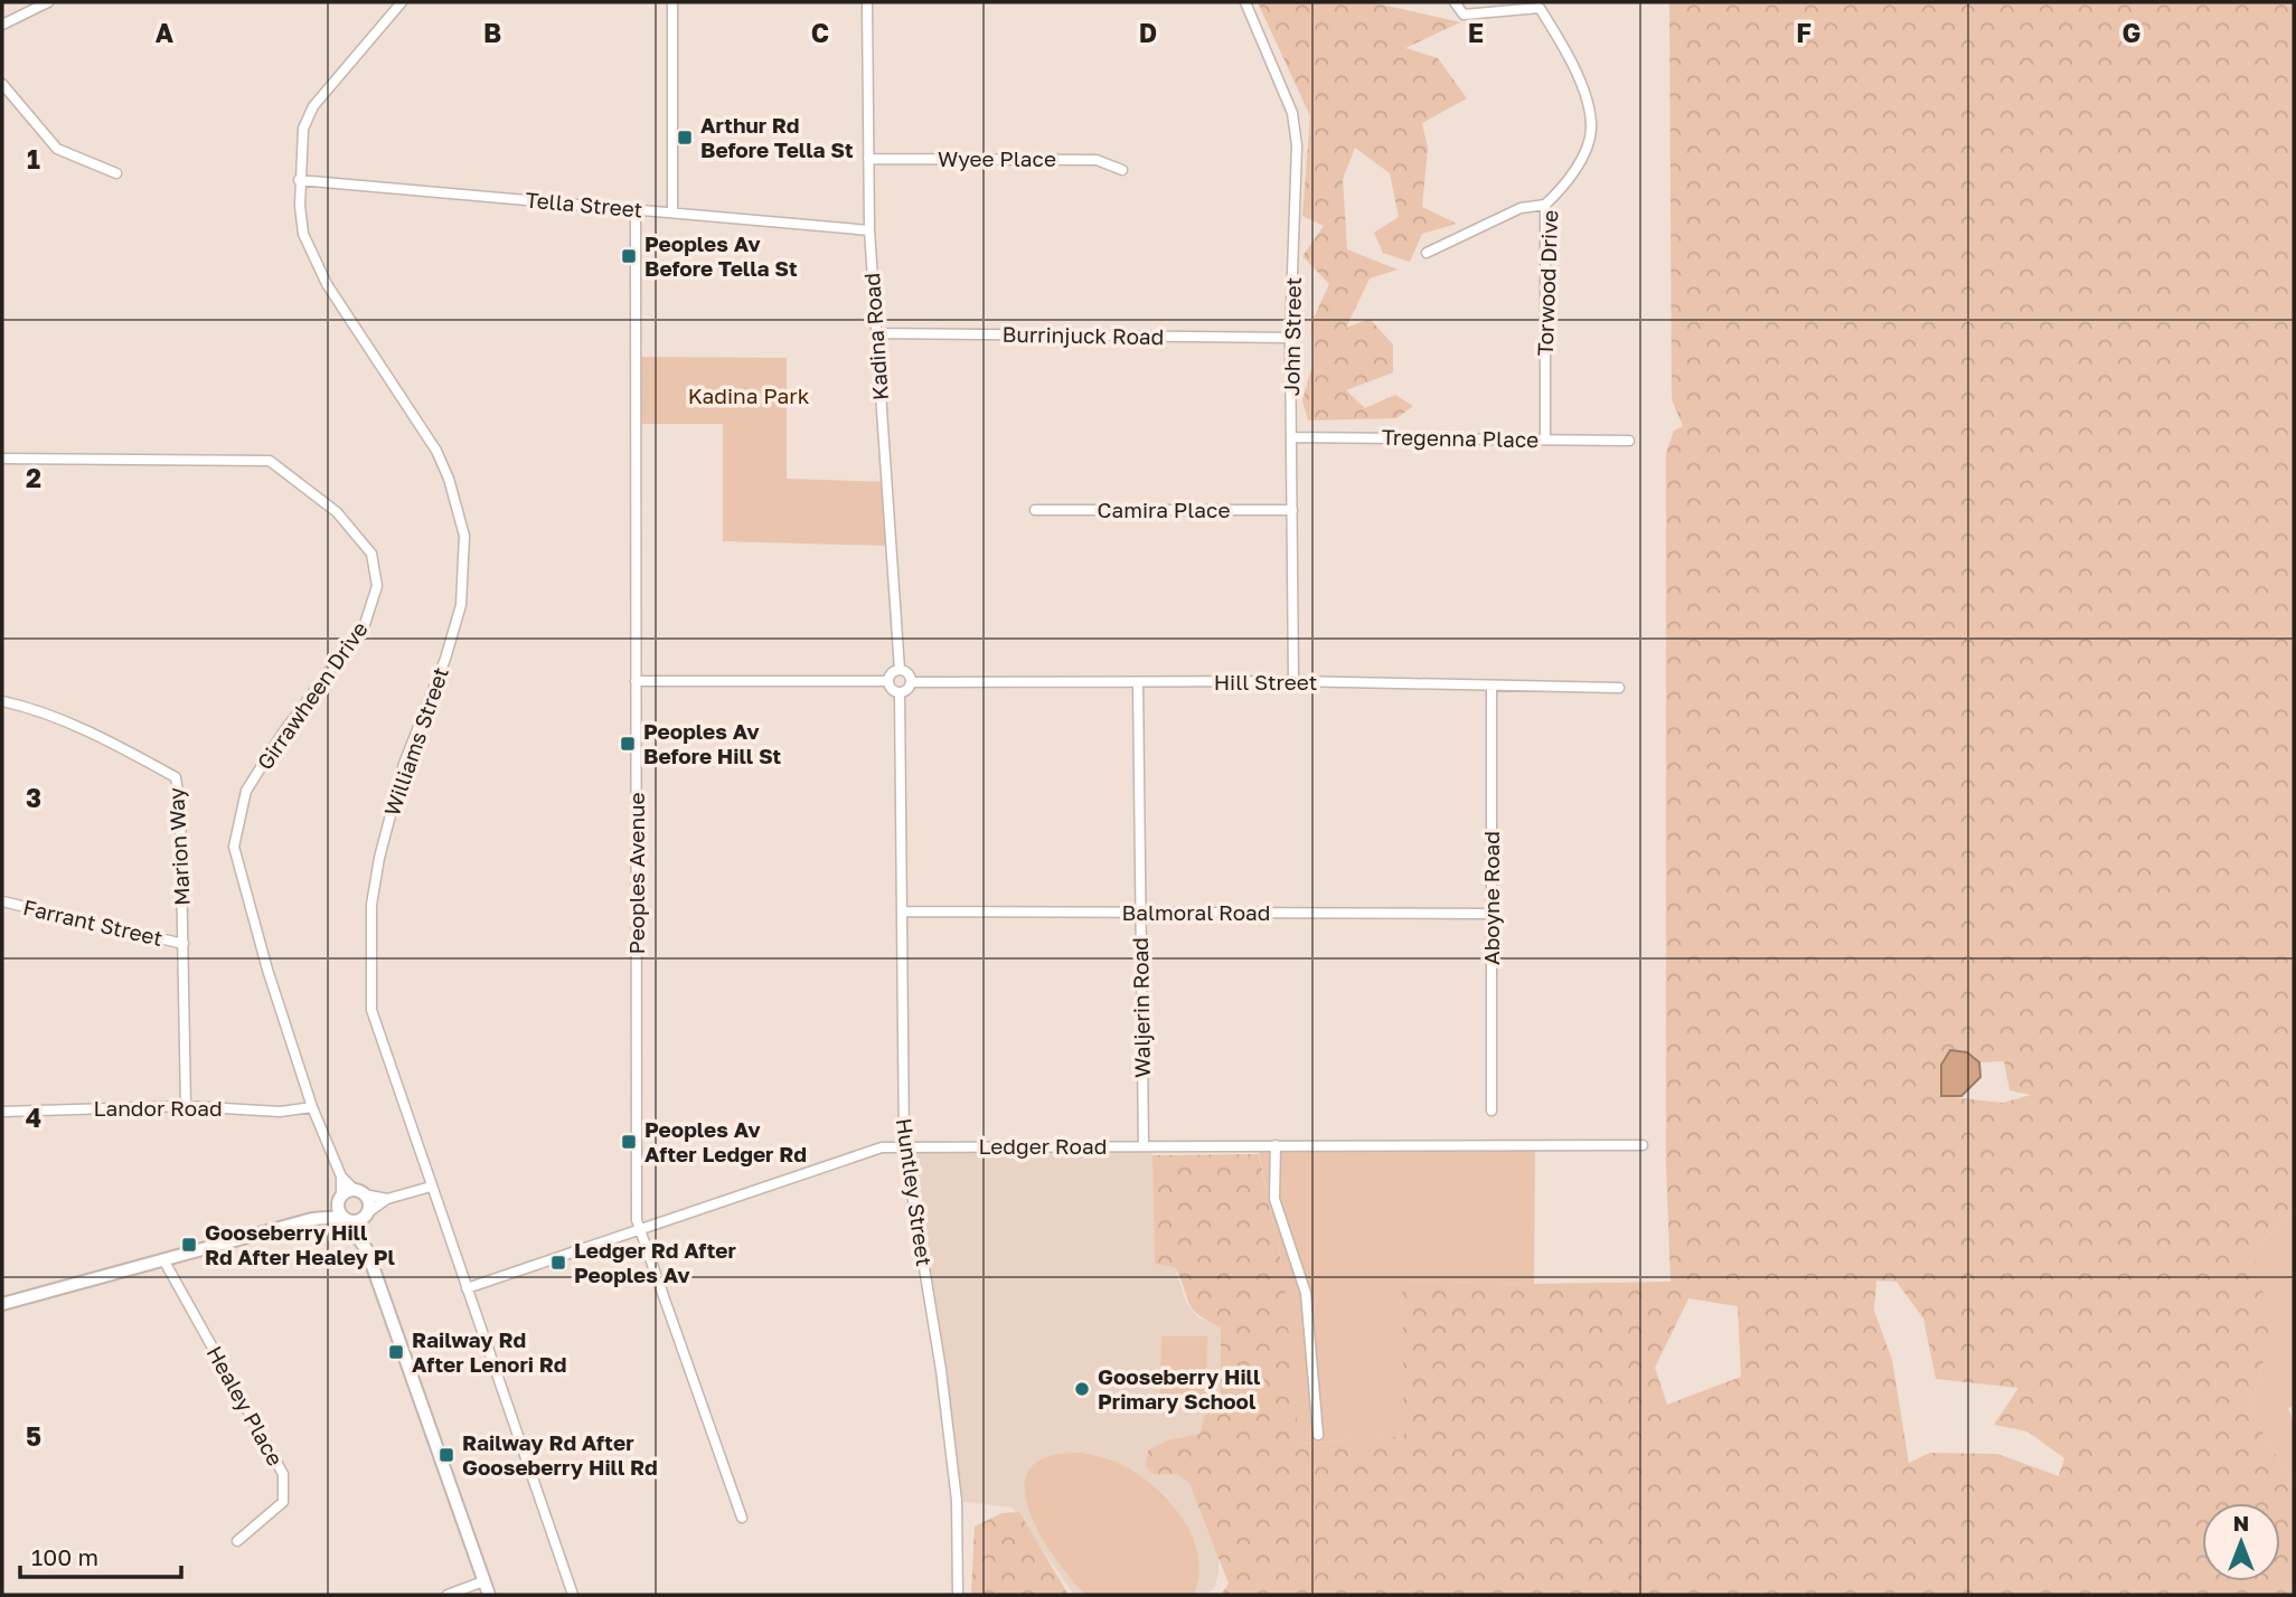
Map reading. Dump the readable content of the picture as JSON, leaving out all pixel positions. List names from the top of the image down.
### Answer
{
  "streets": {
    "street": [
      "Wyee Place",
      "Tella Street",
      "Torwood Drive",
      "Burrinjuck Road",
      "Kadina Road",
      "John Street",
      "Tregenna Place",
      "Camira Place",
      "Hill Street",
      "Girrawheen Drive",
      "Williams Street",
      "Marion Way",
      "Peoples Avenue",
      "Aboyne Road",
      "Balmoral Road",
      "Farrant Street",
      "Waljerin Road",
      "Landor Road",
      "Ledger Road",
      "Huntley Street",
      "Healey Place"
    ]
  },
  "crossings": [
    ["Wyee Place", "Kadina Road"],
    ["Tella Street", "Kadina Road"],
    ["Tella Street", "Williams Street"],
    ["Tella Street", "Peoples Avenue"],
    ["Torwood Drive", "Tregenna Place"],
    ["Burrinjuck Road", "Kadina Road"],
    ["Burrinjuck Road", "John Street"],
    ["Kadina Road", "Hill Street"],
    ["Kadina Road", "Huntley Street"],
    ["John Street", "Tregenna Place"],
    ["John Street", "Camira Place"],
    ["John Street", "Hill Street"],
    ["Hill Street", "Aboyne Road"],
    ["Hill Street", "Waljerin Road"],
    ["Hill Street", "Huntley Street"],
    ["Girrawheen Drive", "Landor Road"],
    ["Williams Street", "Ledger Road"],
    ["Marion Way", "Farrant Street"],
    ["Marion Way", "Landor Road"],
    ["Peoples Avenue", "Ledger Road"],
    ["Aboyne Road", "Balmoral Road"],
    ["Balmoral Road", "Waljerin Road"],
    ["Balmoral Road", "Huntley Street"],
    ["Waljerin Road", "Ledger Road"],
    ["Ledger Road", "Huntley Street"]
  ],
  "parks": ["Kadina Park"],
  "places": {
    "transit": [
      "Arthur Rd Before Tella St",
      "Peoples Av Before Tella St",
      "Peoples Av Before Hill St",
      "Peoples Av After Ledger Rd",
      "Gooseberry Hill Rd After Healey Pl",
      "Ledger Rd After Peoples Av",
      "Railway Rd After Lenori Rd",
      "Railway Rd After Gooseberry Hill Rd"
    ],
    "other": ["Gooseberry Hill Primary School"]
  },
  "scale_bar": "100 m",
  "north": "top",
  "grid": {
    "columns": [
      "A",
      "B",
      "C",
      "D",
      "E",
      "F",
      "G"
    ],
    "rows": [
      "1",
      "2",
      "3",
      "4",
      "5"
    ]
  }
}
